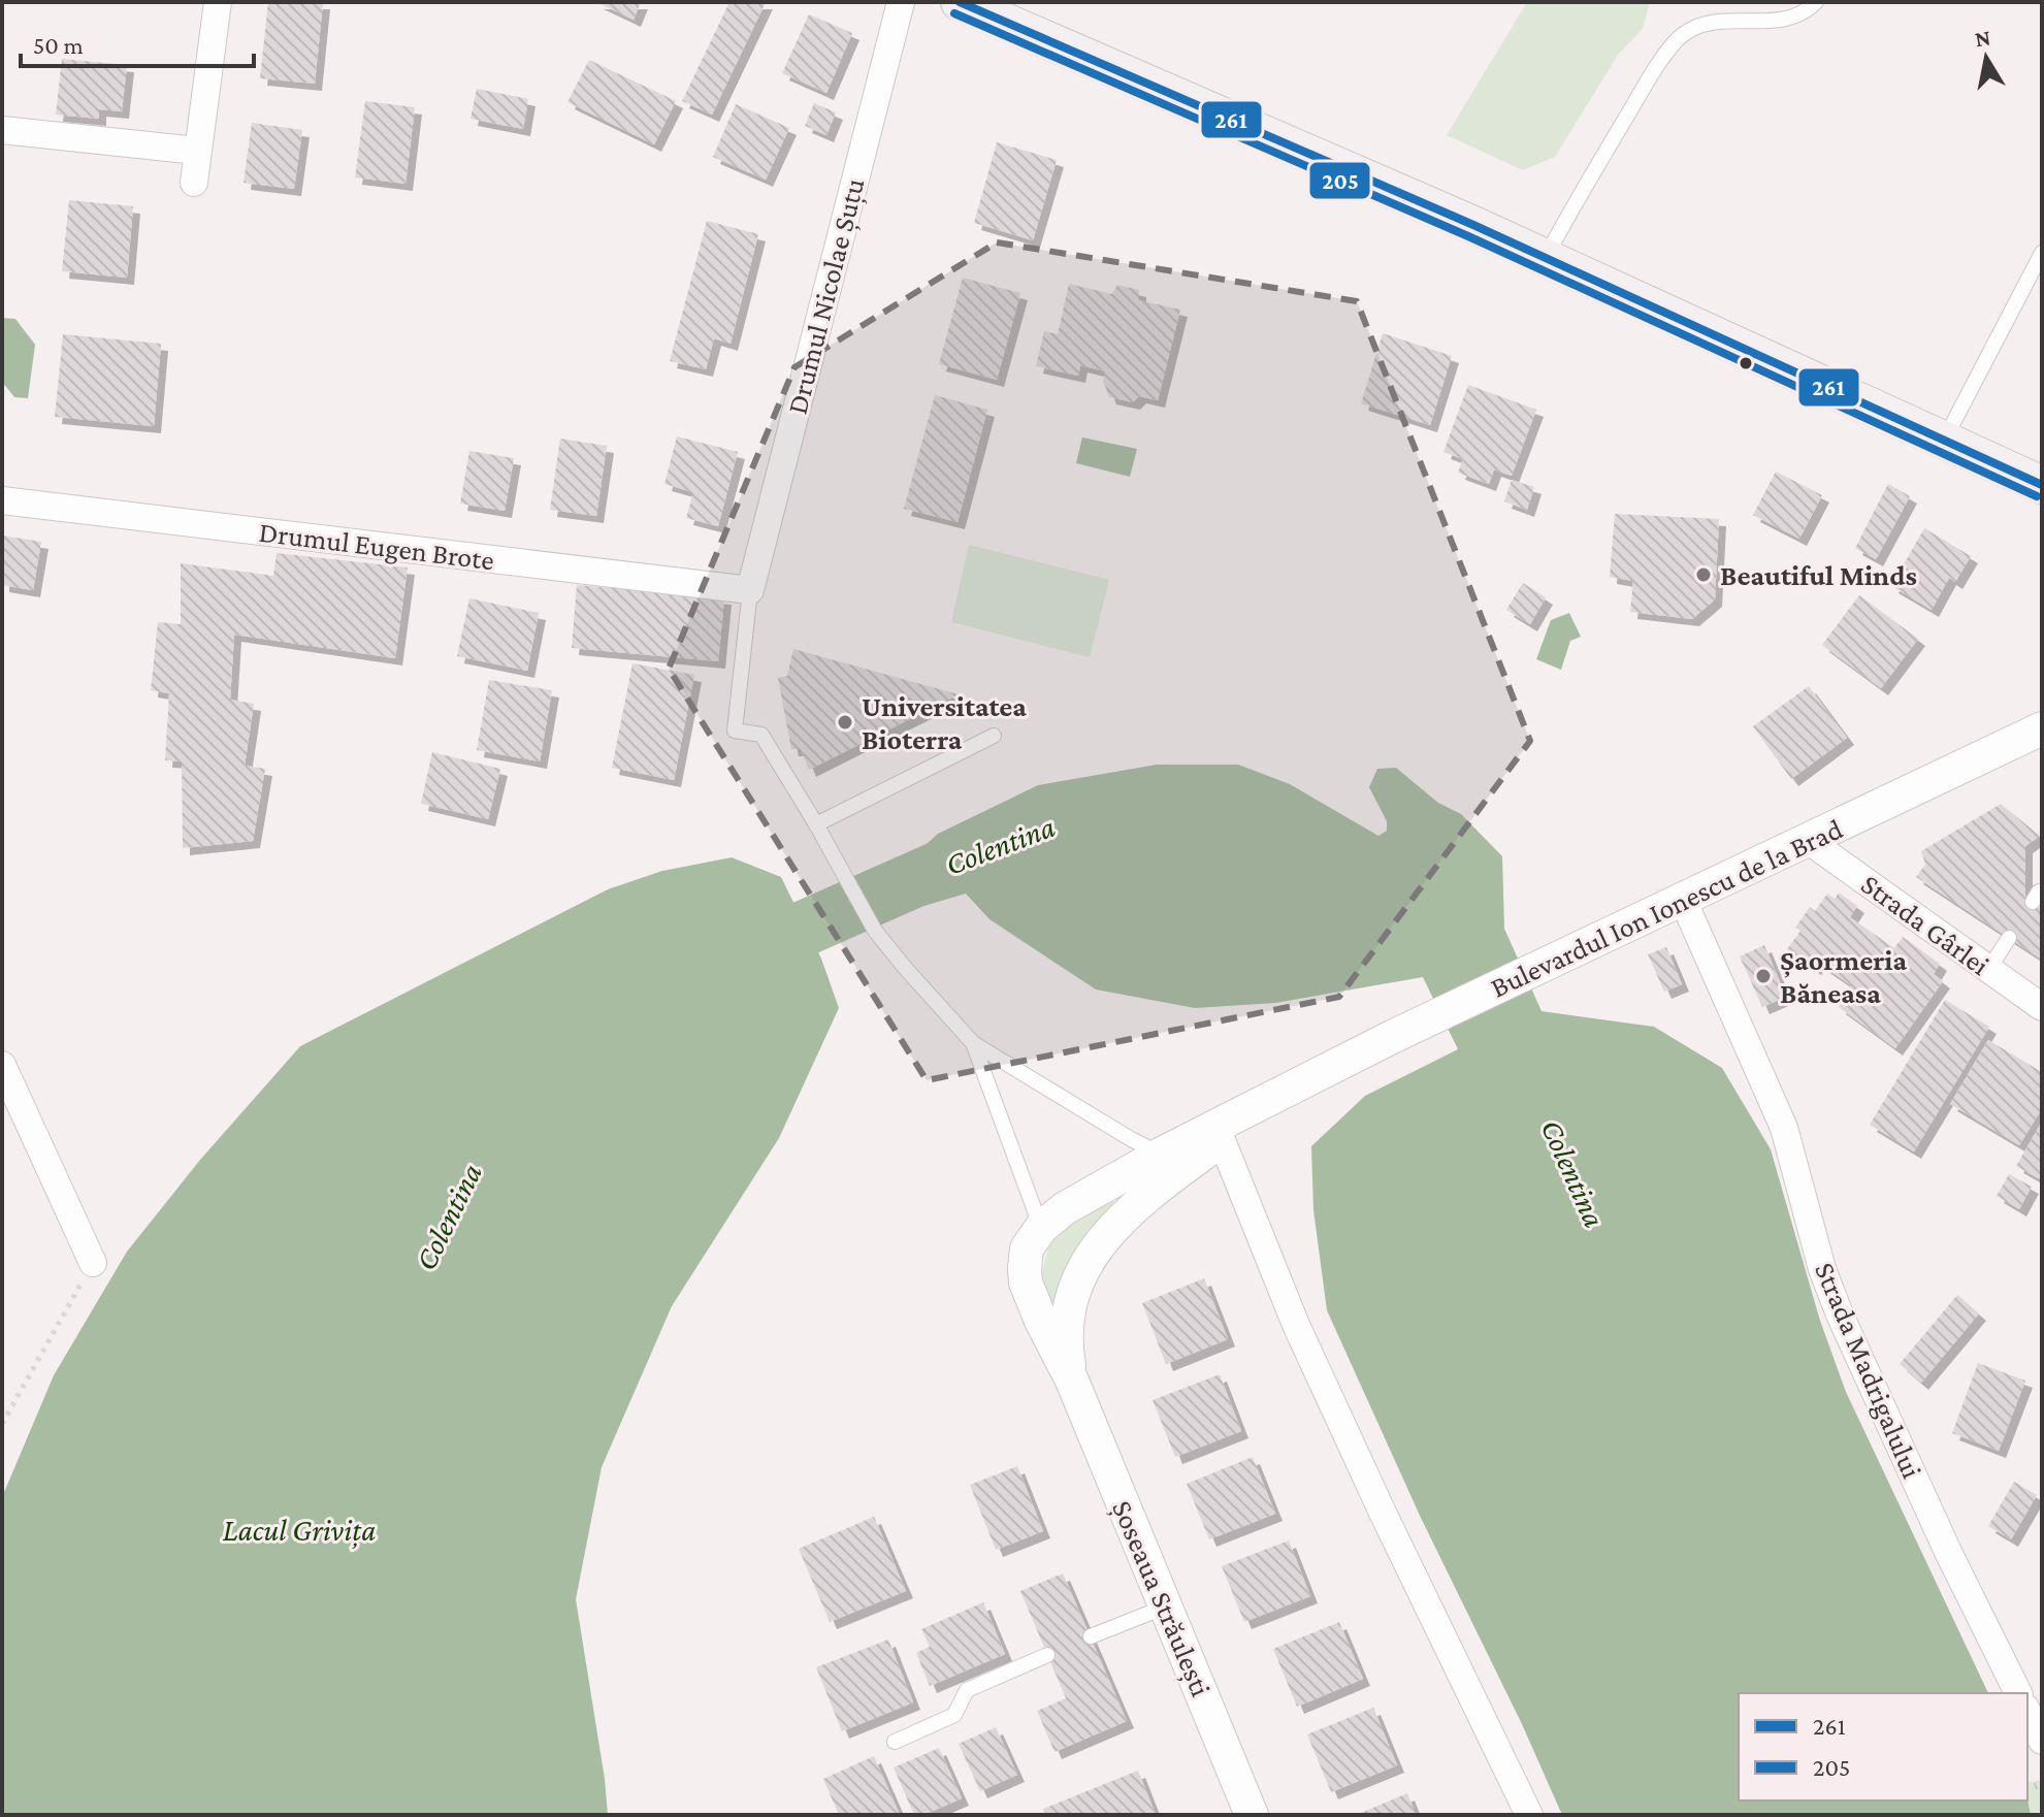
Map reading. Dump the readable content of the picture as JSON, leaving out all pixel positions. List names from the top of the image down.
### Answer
{
  "streets": {
    "street": [
      "Drumul Nicolae Șuțu",
      "Drumul Eugen Brote",
      "Bulevardul Ion Ionescu de la Brad",
      "Strada Gârlei",
      "Strada Madrigalului",
      "Șoseaua Străulești"
    ]
  },
  "crossings": [
    ["Drumul Nicolae Șuțu", "Drumul Eugen Brote"],
    ["Bulevardul Ion Ionescu de la Brad", "Strada Gârlei"],
    ["Bulevardul Ion Ionescu de la Brad", "Strada Madrigalului"],
    ["Bulevardul Ion Ionescu de la Brad", "Șoseaua Străulești"]
  ],
  "water": ["Colentina", "Lacul Grivița"],
  "places": ["Beautiful Minds", "Universitatea Bioterra", "Șaormeria Băneasa"],
  "lines": ["transit line 261", "transit line 205"],
  "legend": ["261", "205"],
  "scale_bar": "50 m",
  "north": "top"
}
